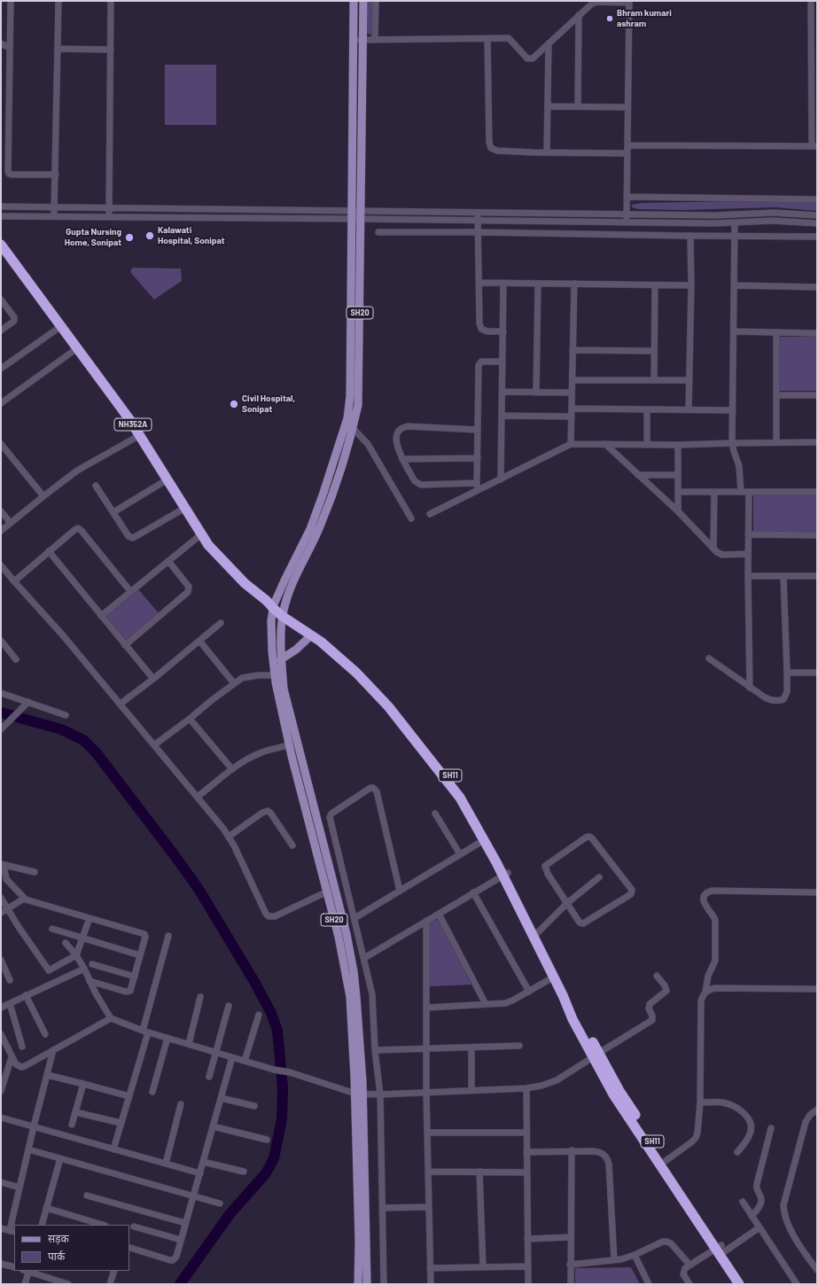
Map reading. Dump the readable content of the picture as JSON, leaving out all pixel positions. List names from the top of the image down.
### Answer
{
  "streets": {
    "highway": ["NH352A", "SH11"],
    "main road": ["SH20"]
  },
  "crossings": [
    ["SH20", "NH352A"],
    ["SH20", "SH11"],
    ["NH352A", "SH11"]
  ],
  "places": [
    "Bhram kumari ashram",
    "Kalawati Hospital, Sonipat",
    "Gupta Nursing Home, Sonipat",
    "Civil Hospital, Sonipat"
  ],
  "legend": ["सड़क", "पार्क"]
}
